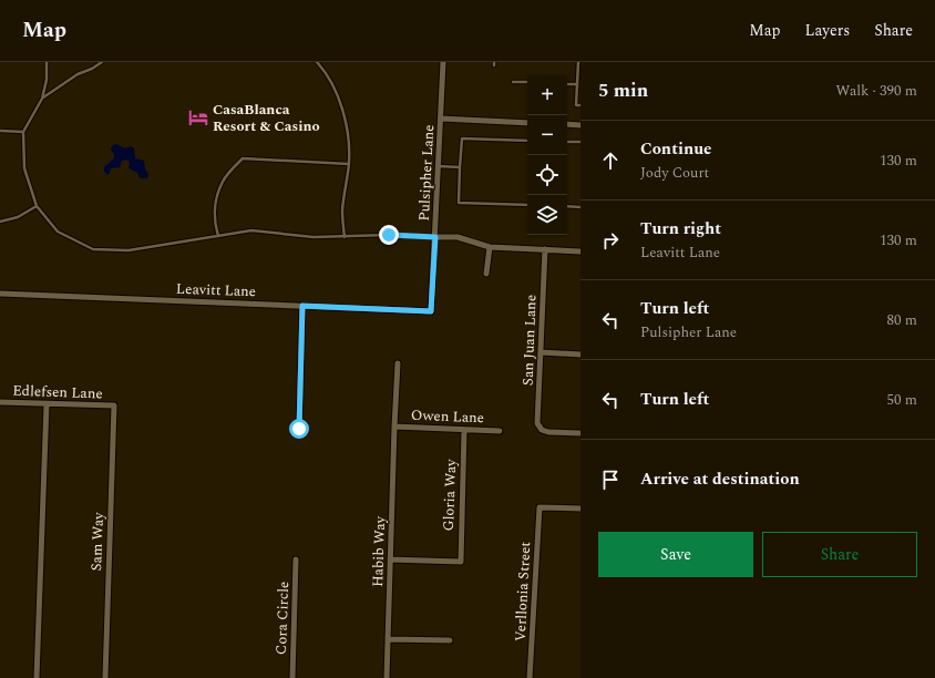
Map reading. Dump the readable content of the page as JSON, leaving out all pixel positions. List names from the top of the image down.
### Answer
{
  "streets": {
    "street": [
      "Pulsipher Lane",
      "Leavitt Lane",
      "San Juan Lane",
      "Edlefsen Lane",
      "Owen Lane",
      "Gloria Way",
      "Sam Way",
      "Habib Way",
      "Verllonia Street",
      "Cora Circle"
    ]
  },
  "crossings": [
    ["Pulsipher Lane", "Leavitt Lane"],
    ["Edlefsen Lane", "Sam Way"],
    ["Owen Lane", "Gloria Way"],
    ["Owen Lane", "Habib Way"],
    ["Gloria Way", "Habib Way"]
  ],
  "places": {
    "hotel": ["CasaBlanca Resort & Casino"]
  },
  "page": {
    "header": "Map",
    "nav": ["Map", "Layers", "Share"],
    "heading": ["5 min", "Walk · 390 m"],
    "map_buttons": ["+", "−"],
    "list": [
      ["Continue", "Jody Court", "130 m"],
      ["Turn right", "Leavitt Lane", "130 m"],
      ["Turn left", "Pulsipher Lane", "80 m"],
      ["Turn left", "50 m"],
      "Arrive at destination"
    ],
    "buttons": ["Save", "Share"]
  }
}
